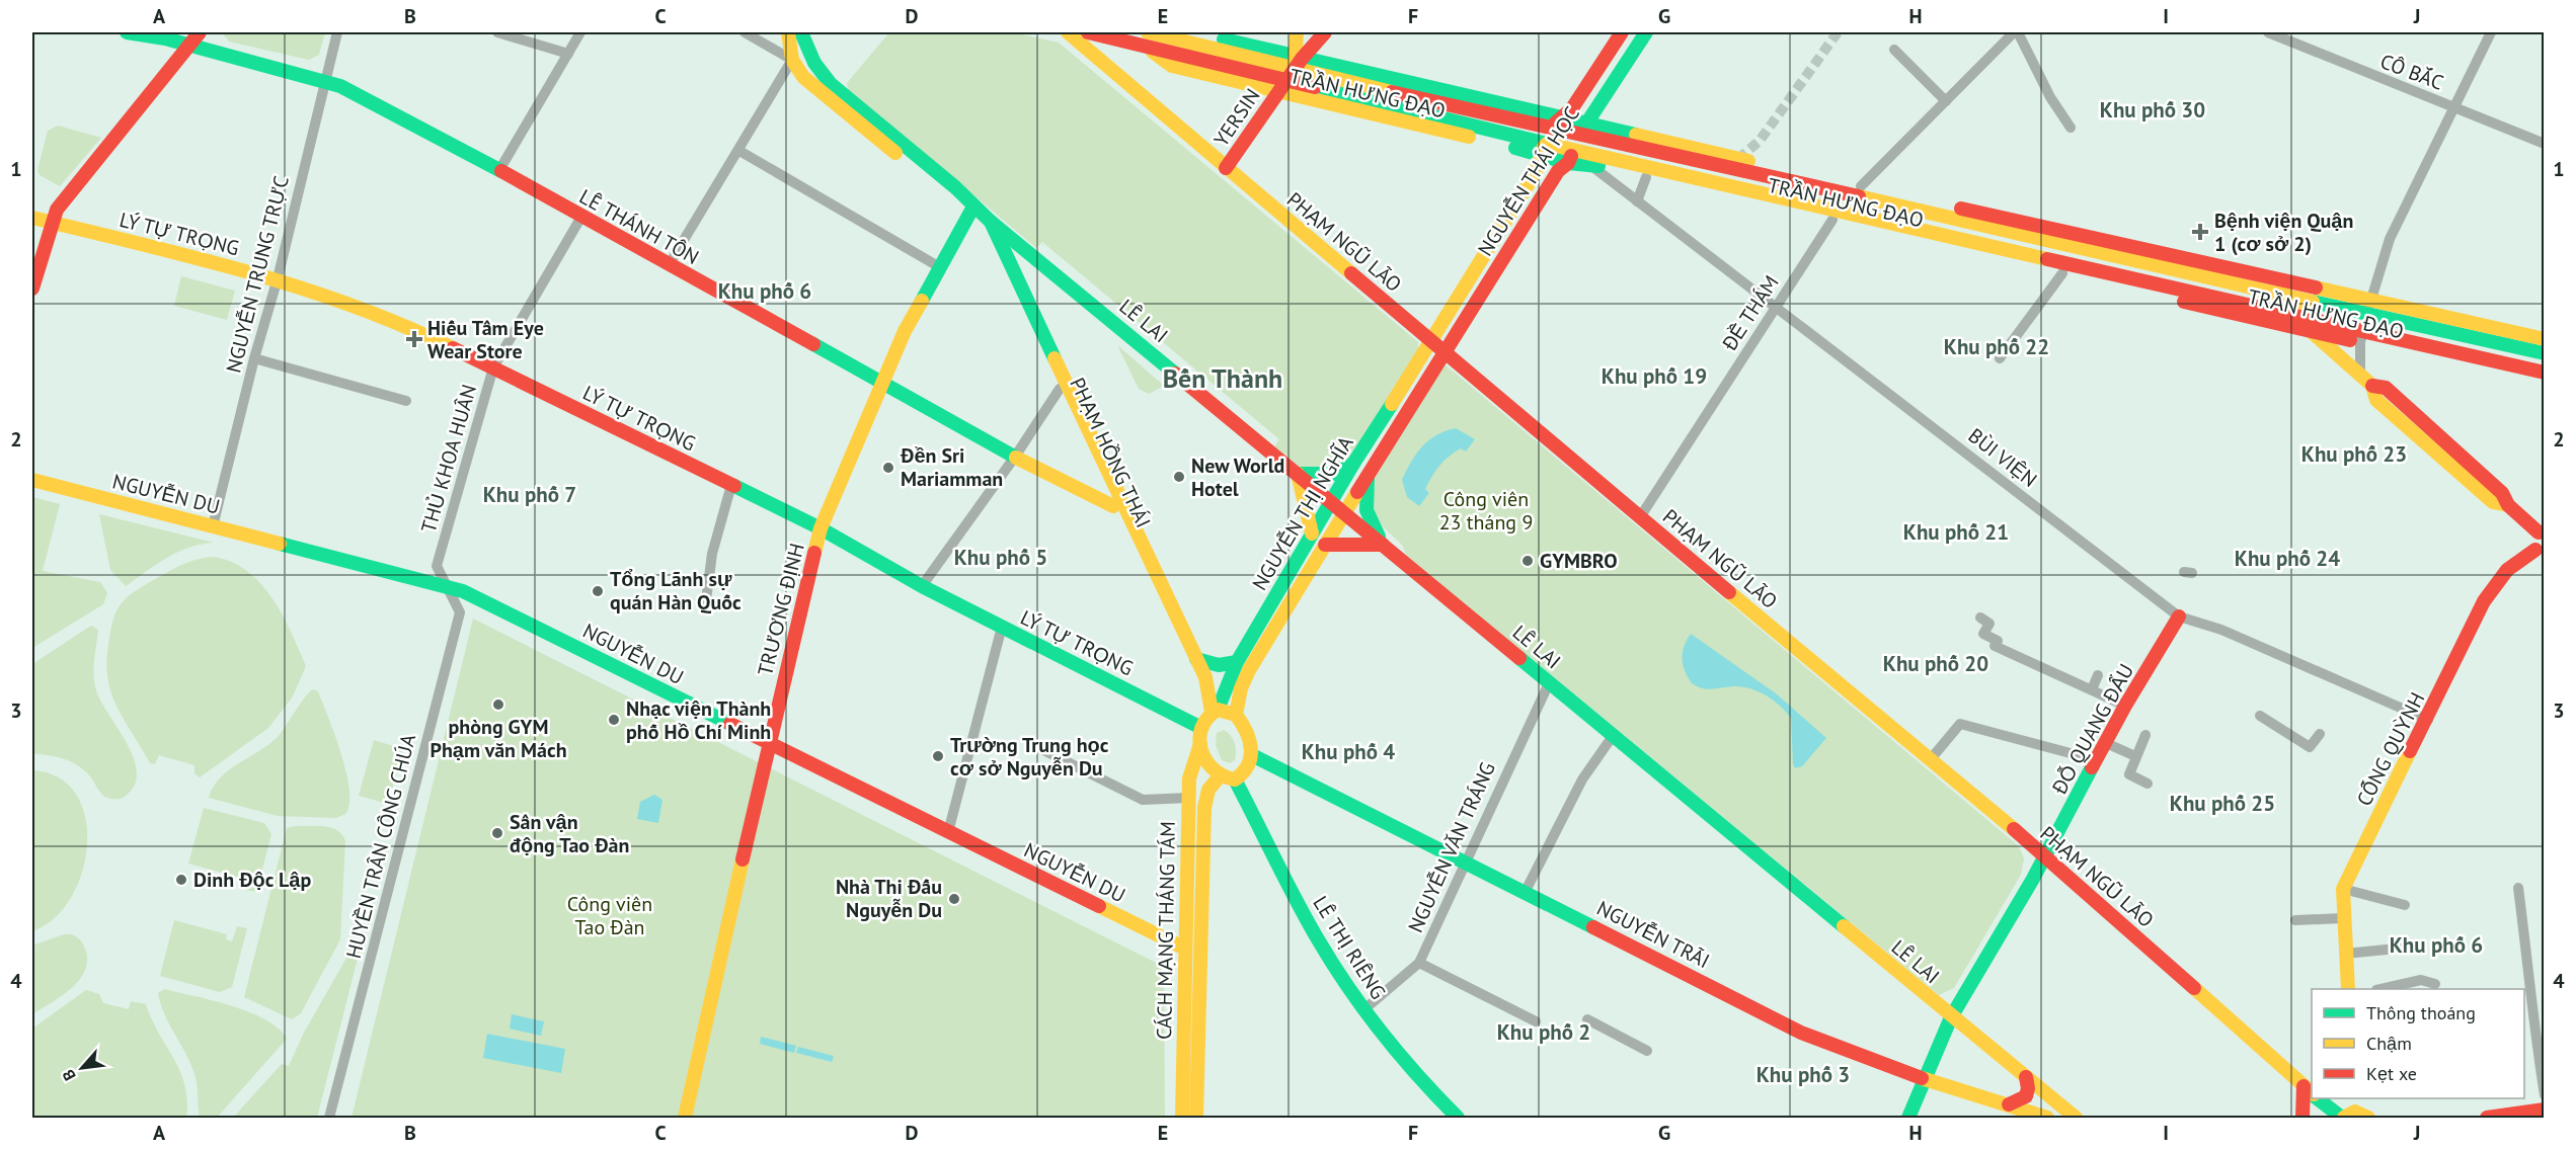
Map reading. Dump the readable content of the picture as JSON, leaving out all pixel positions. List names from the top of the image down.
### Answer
{
  "streets": {
    "main road": [
      "TRẦN HƯNG ĐẠO",
      "YERSIN",
      "NGUYỄN THÁI HỌC",
      "LÊ THÁNH TÔN",
      "LÝ TỰ TRỌNG",
      "PHẠM NGŨ LÃO",
      "LÊ LAI",
      "PHẠM HỒNG THÁI",
      "NGUYỄN DU",
      "NGUYỄN THỊ NGHĨA",
      "TRƯƠNG ĐỊNH",
      "ÐỖ QUANG ÐẨU",
      "CỐNG QUỲNH",
      "CÁCH MẠNG THÁNG TÁM",
      "NGUYỄN TRÃI",
      "LÊ THỊ RIÊNG"
    ],
    "street": [
      "CÔ BẮC",
      "NGUYỄN TRUNG TRỰC",
      "ÐỀ THÁM",
      "BÙI VIỆN",
      "THỦ KHOA HUÂN",
      "HUYỀN TRÂN CÔNG CHÚA",
      "NGUYỄN VĂN TRÁNG"
    ]
  },
  "crossings": [
    ["TRẦN HƯNG ĐẠO", "YERSIN"],
    ["TRẦN HƯNG ĐẠO", "NGUYỄN THÁI HỌC"],
    ["TRẦN HƯNG ĐẠO", "ÐỀ THÁM"],
    ["TRẦN HƯNG ĐẠO", "BÙI VIỆN"],
    ["YERSIN", "PHẠM NGŨ LÃO"],
    ["NGUYỄN THÁI HỌC", "PHẠM NGŨ LÃO"],
    ["NGUYỄN THÁI HỌC", "NGUYỄN THỊ NGHĨA"],
    ["LÊ THÁNH TÔN", "NGUYỄN TRUNG TRỰC"],
    ["LÊ THÁNH TÔN", "PHẠM HỒNG THÁI"],
    ["LÊ THÁNH TÔN", "THỦ KHOA HUÂN"],
    ["LÊ THÁNH TÔN", "TRƯƠNG ĐỊNH"],
    ["LÝ TỰ TRỌNG", "NGUYỄN TRUNG TRỰC"],
    ["LÝ TỰ TRỌNG", "PHẠM HỒNG THÁI"],
    ["LÝ TỰ TRỌNG", "THỦ KHOA HUÂN"],
    ["LÝ TỰ TRỌNG", "NGUYỄN THỊ NGHĨA"],
    ["LÝ TỰ TRỌNG", "TRƯƠNG ĐỊNH"],
    ["LÝ TỰ TRỌNG", "CÁCH MẠNG THÁNG TÁM"],
    ["LÝ TỰ TRỌNG", "NGUYỄN TRÃI"],
    ["LÝ TỰ TRỌNG", "LÊ THỊ RIÊNG"],
    ["PHẠM NGŨ LÃO", "ÐỀ THÁM"],
    ["PHẠM NGŨ LÃO", "NGUYỄN THỊ NGHĨA"],
    ["PHẠM NGŨ LÃO", "ÐỖ QUANG ÐẨU"],
    ["NGUYỄN TRUNG TRỰC", "NGUYỄN DU"],
    ["ÐỀ THÁM", "BÙI VIỆN"],
    ["LÊ LAI", "PHẠM HỒNG THÁI"],
    ["LÊ LAI", "NGUYỄN THỊ NGHĨA"],
    ["LÊ LAI", "TRƯƠNG ĐỊNH"],
    ["LÊ LAI", "ÐỖ QUANG ÐẨU"],
    ["LÊ LAI", "NGUYỄN VĂN TRÁNG"],
    ["PHẠM HỒNG THÁI", "NGUYỄN THỊ NGHĨA"],
    ["PHẠM HỒNG THÁI", "TRƯƠNG ĐỊNH"],
    ["PHẠM HỒNG THÁI", "CÁCH MẠNG THÁNG TÁM"],
    ["PHẠM HỒNG THÁI", "NGUYỄN TRÃI"],
    ["PHẠM HỒNG THÁI", "LÊ THỊ RIÊNG"],
    ["BÙI VIỆN", "ÐỖ QUANG ÐẨU"],
    ["BÙI VIỆN", "CỐNG QUỲNH"],
    ["THỦ KHOA HUÂN", "NGUYỄN DU"],
    ["THỦ KHOA HUÂN", "HUYỀN TRÂN CÔNG CHÚA"],
    ["NGUYỄN DU", "TRƯƠNG ĐỊNH"],
    ["NGUYỄN DU", "HUYỀN TRÂN CÔNG CHÚA"],
    ["NGUYỄN DU", "CÁCH MẠNG THÁNG TÁM"],
    ["NGUYỄN THỊ NGHĨA", "CÁCH MẠNG THÁNG TÁM"],
    ["NGUYỄN THỊ NGHĨA", "NGUYỄN TRÃI"],
    ["NGUYỄN THỊ NGHĨA", "LÊ THỊ RIÊNG"],
    ["ÐỖ QUANG ÐẨU", "NGUYỄN TRÃI"],
    ["NGUYỄN VĂN TRÁNG", "NGUYỄN TRÃI"],
    ["NGUYỄN VĂN TRÁNG", "LÊ THỊ RIÊNG"],
    ["CÁCH MẠNG THÁNG TÁM", "NGUYỄN TRÃI"],
    ["CÁCH MẠNG THÁNG TÁM", "LÊ THỊ RIÊNG"],
    ["NGUYỄN TRÃI", "LÊ THỊ RIÊNG"]
  ],
  "districts": [
    "Khu phố 30",
    "Khu phố 6",
    "Khu phố 22",
    "Khu phố 19",
    "Bến Thành",
    "Khu phố 23",
    "Khu phố 7",
    "Khu phố 21",
    "Khu phố 5",
    "Khu phố 24",
    "Khu phố 20",
    "Khu phố 4",
    "Khu phố 25",
    "Khu phố 6",
    "Khu phố 2",
    "Khu phố 3"
  ],
  "parks": ["Công viên 23 tháng 9", "Công viên Tao Đàn"],
  "places": {
    "health": ["Bệnh viện Quận 1 (cơ sở 2)", "Hiếu Tâm Eye Wear Store"],
    "other": [
      "Đền Sri Mariamman",
      "New World Hotel",
      "GYMBRO",
      "Tổng Lãnh sự quán Hàn Quốc",
      "phòng GYM Phạm văn Mách",
      "Nhạc viện Thành phố Hồ Chí Minh",
      "Trường Trung học cơ sở Nguyễn Du",
      "Sân vận động Tao Đàn",
      "Dinh Độc Lập",
      "Nhà Thi Đấu Nguyễn Du"
    ]
  },
  "legend": ["Thông thoáng", "Chậm", "Kẹt xe"],
  "north": "bottom left",
  "grid": {
    "columns": [
      "A",
      "B",
      "C",
      "D",
      "E",
      "F",
      "G",
      "H",
      "I",
      "J"
    ],
    "rows": [
      "1",
      "2",
      "3",
      "4"
    ]
  }
}
